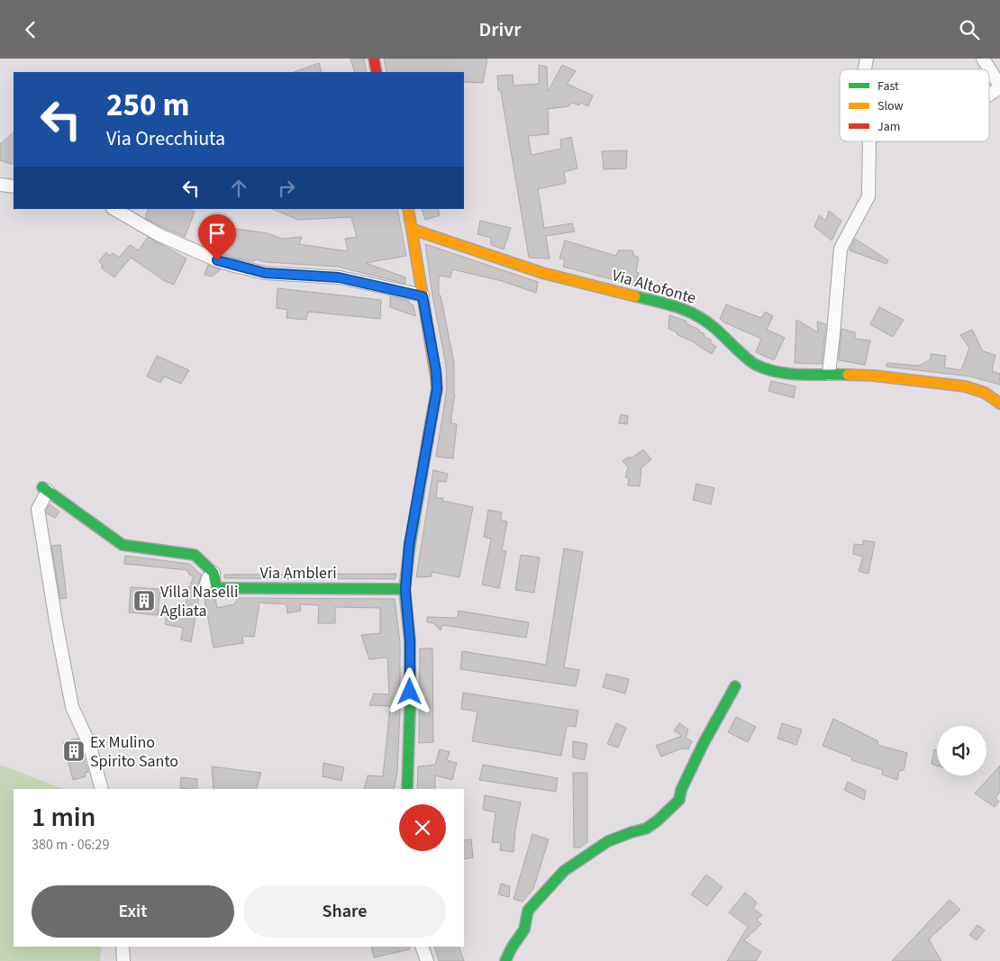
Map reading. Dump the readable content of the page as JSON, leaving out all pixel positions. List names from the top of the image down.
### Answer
{
  "streets": {
    "street": ["Via Altofonte", "Via Ambleri"]
  },
  "places": {
    "building": ["Villa Naselli Agliata", "Ex Mulino Spirito Santo"]
  },
  "legend": ["Fast", "Slow", "Jam"],
  "page": {
    "header": "Drivr",
    "turn": ["250 m", "Via Orecchiuta"],
    "heading": ["1 min", "380 m · 06:29"],
    "buttons": ["Exit", "Share"]
  }
}
